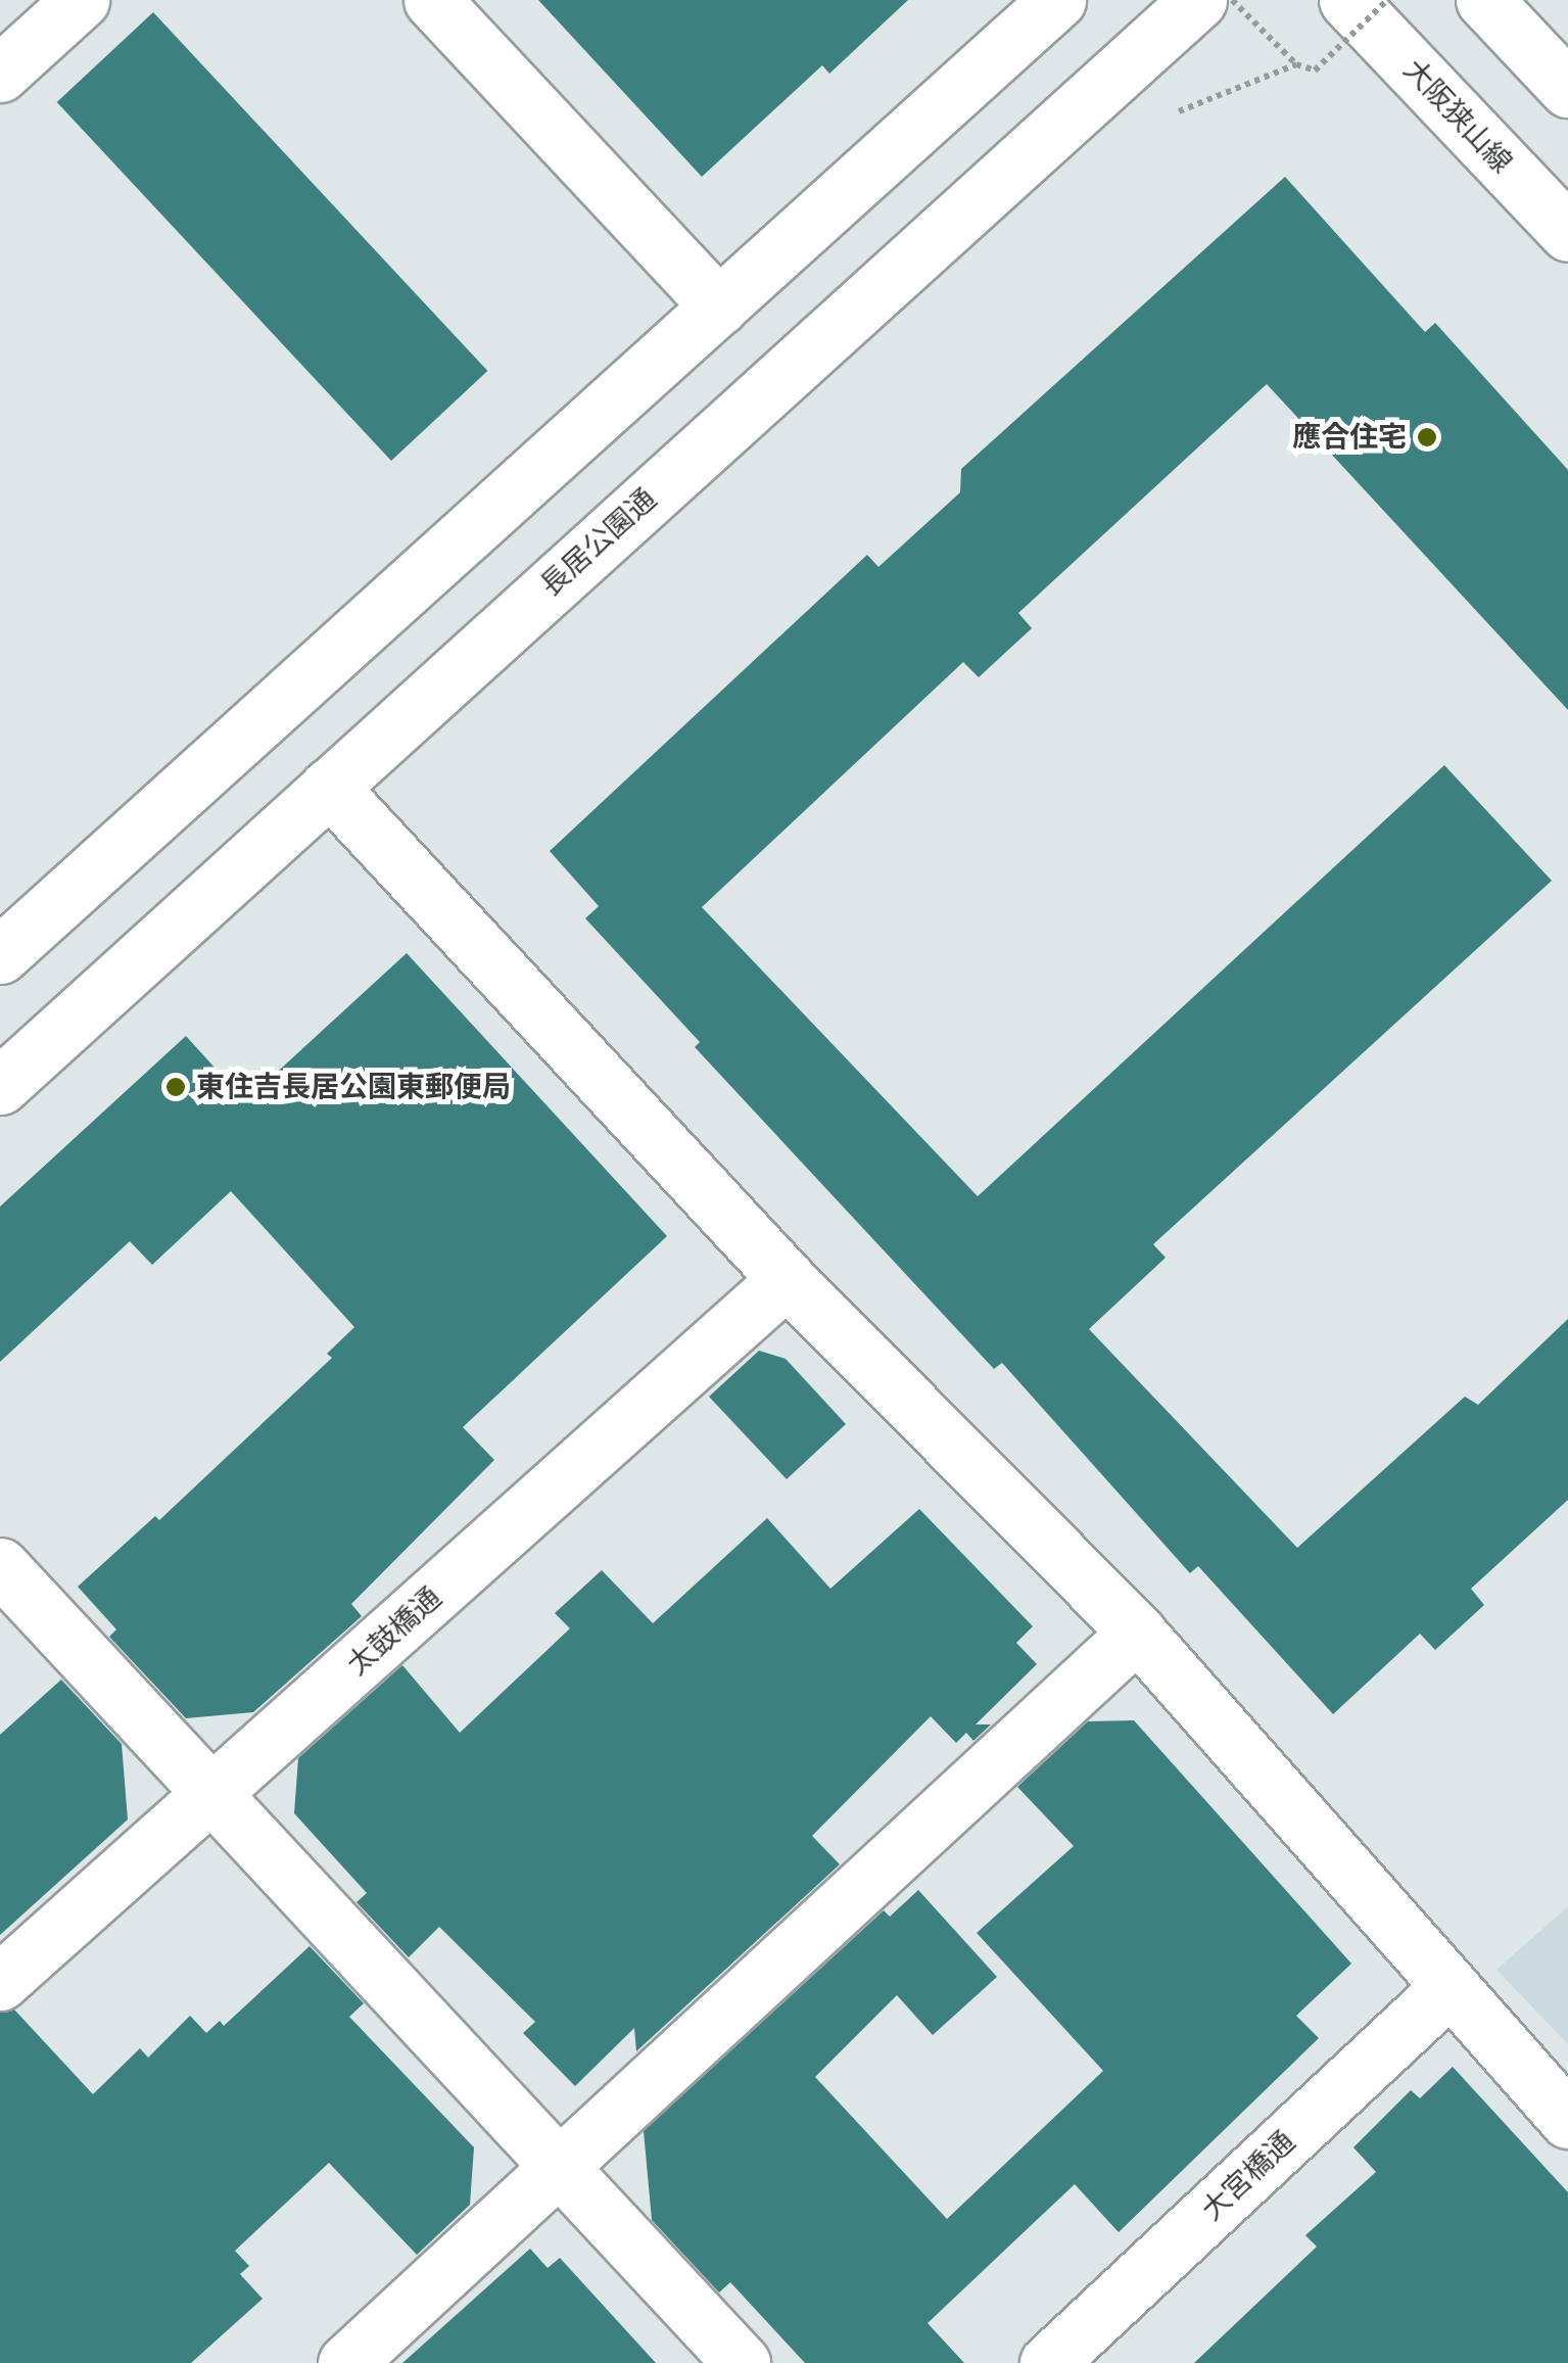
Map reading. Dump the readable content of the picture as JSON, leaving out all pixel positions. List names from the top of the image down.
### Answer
{
  "streets": {
    "main road": [
      "大阪狭山線",
      "長居公園通",
      "太鼓橋通",
      "大宮橋通"
    ]
  },
  "places": ["應合住宅", "東住吉長居公園東郵便局"]
}
